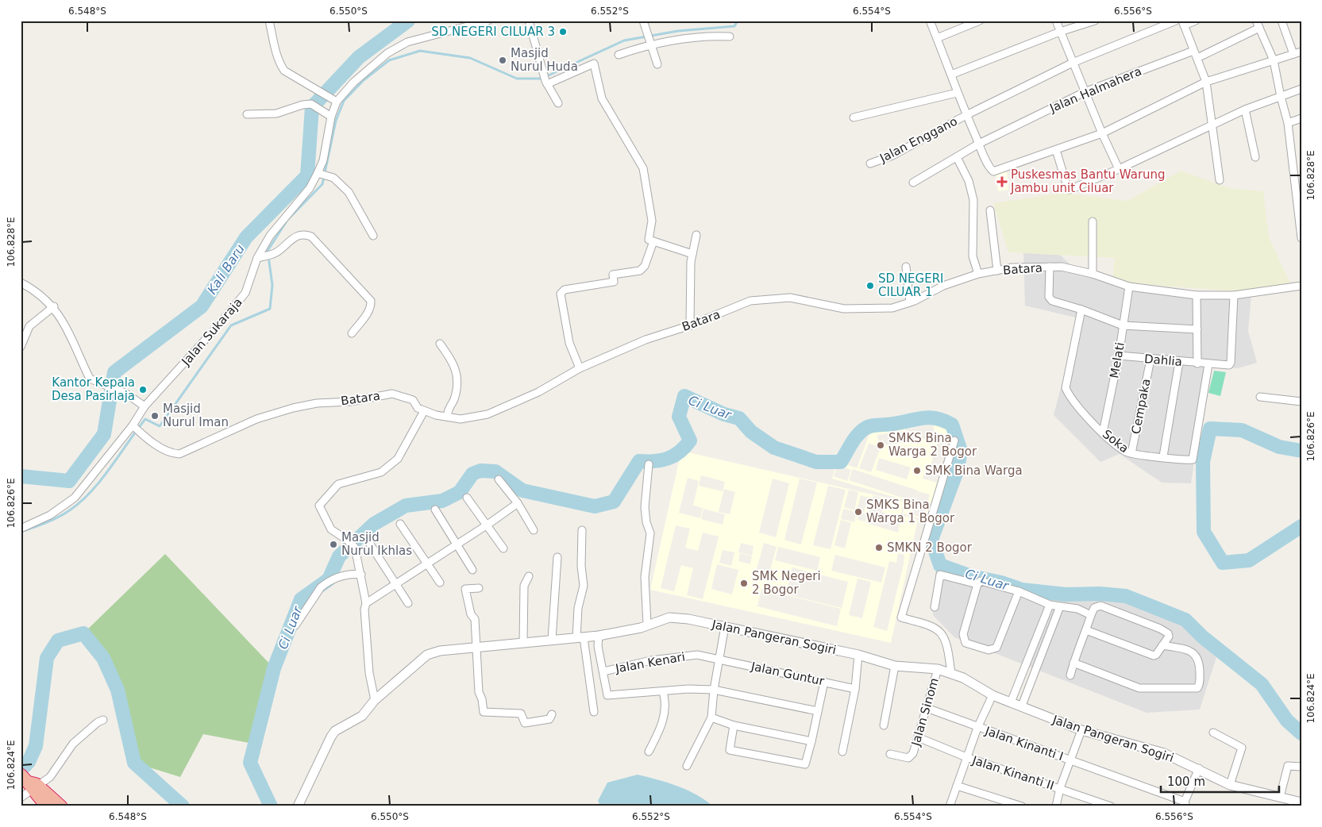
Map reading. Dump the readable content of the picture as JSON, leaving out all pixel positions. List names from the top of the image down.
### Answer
{
  "streets": {
    "street": [
      "Jalan Halmahera",
      "Jalan Enggano",
      "Batara",
      "Jalan Sukaraja",
      "Melati",
      "Dahlia",
      "Cempaka",
      "Soka",
      "Jalan Pangeran Sogiri",
      "Jalan Kenari",
      "Jalan Guntur",
      "Jalan Sinom",
      "Jalan Kinanti I",
      "Jalan Kinanti II"
    ]
  },
  "crossings": [
    ["Batara", "Jalan Sukaraja"],
    ["Batara", "Melati"],
    ["Batara", "Dahlia"],
    ["Melati", "Dahlia"],
    ["Melati", "Soka"],
    ["Dahlia", "Cempaka"],
    ["Dahlia", "Soka"],
    ["Cempaka", "Soka"],
    ["Jalan Pangeran Sogiri", "Jalan Sinom"],
    ["Jalan Kenari", "Jalan Guntur"],
    ["Jalan Sinom", "Jalan Kinanti I"],
    ["Jalan Sinom", "Jalan Kinanti II"]
  ],
  "water": ["Kali Baru", "Ci Luar"],
  "places": {
    "other": [
      "SD NEGERI CILUAR 3",
      "Masjid Nurul Huda",
      "SD NEGERI CILUAR 1",
      "Kantor Kepala Desa Pasirlaja",
      "Masjid Nurul Iman",
      "SMKS Bina Warga 2 Bogor",
      "SMK Bina Warga",
      "SMKS Bina Warga 1 Bogor",
      "Masjid Nurul Ikhlas",
      "SMKN 2 Bogor",
      "SMK Negeri 2 Bogor"
    ],
    "health": ["Puskesmas Bantu Warung Jambu unit Ciluar"]
  },
  "scale_bar": "100 m",
  "coordinates": [
    "6.548°S",
    "6.550°S",
    "6.552°S",
    "6.554°S",
    "6.556°S",
    "106.828°E",
    "106.826°E",
    "106.824°E"
  ]
}
